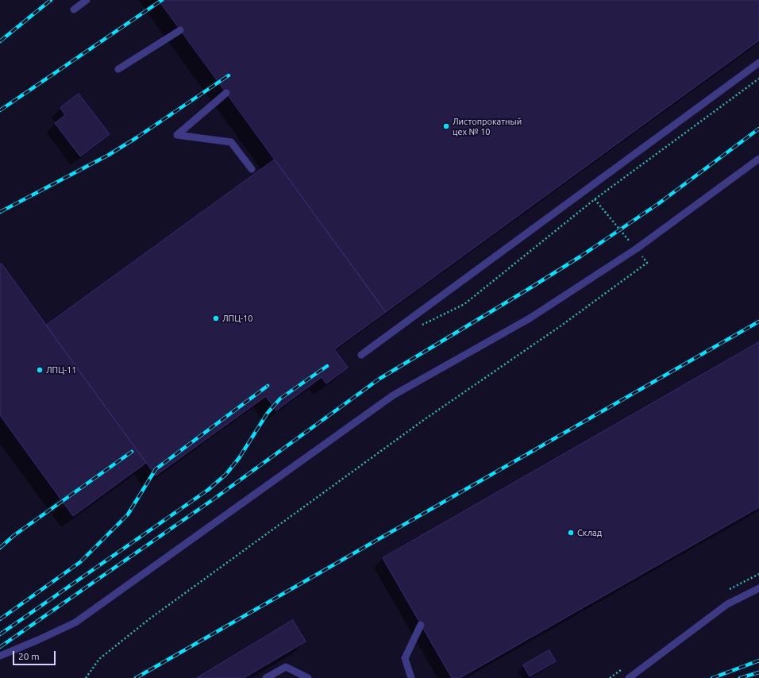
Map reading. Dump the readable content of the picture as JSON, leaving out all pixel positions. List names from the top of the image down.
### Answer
{
  "places": [
    "Листопрокатный цех № 10",
    "ЛПЦ-10",
    "ЛПЦ-11",
    "Склад"
  ],
  "scale_bar": "20 m"
}
